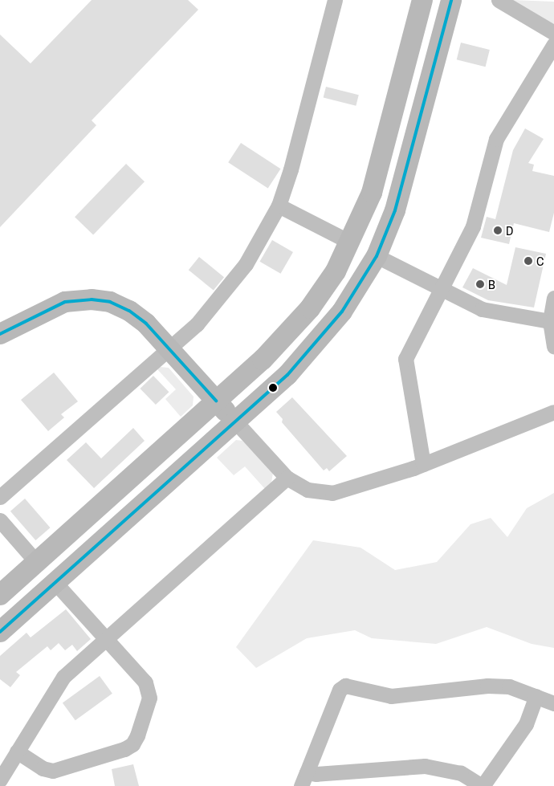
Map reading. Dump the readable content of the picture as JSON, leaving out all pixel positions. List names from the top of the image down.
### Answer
{
  "places": ["D", "C", "B"]
}
